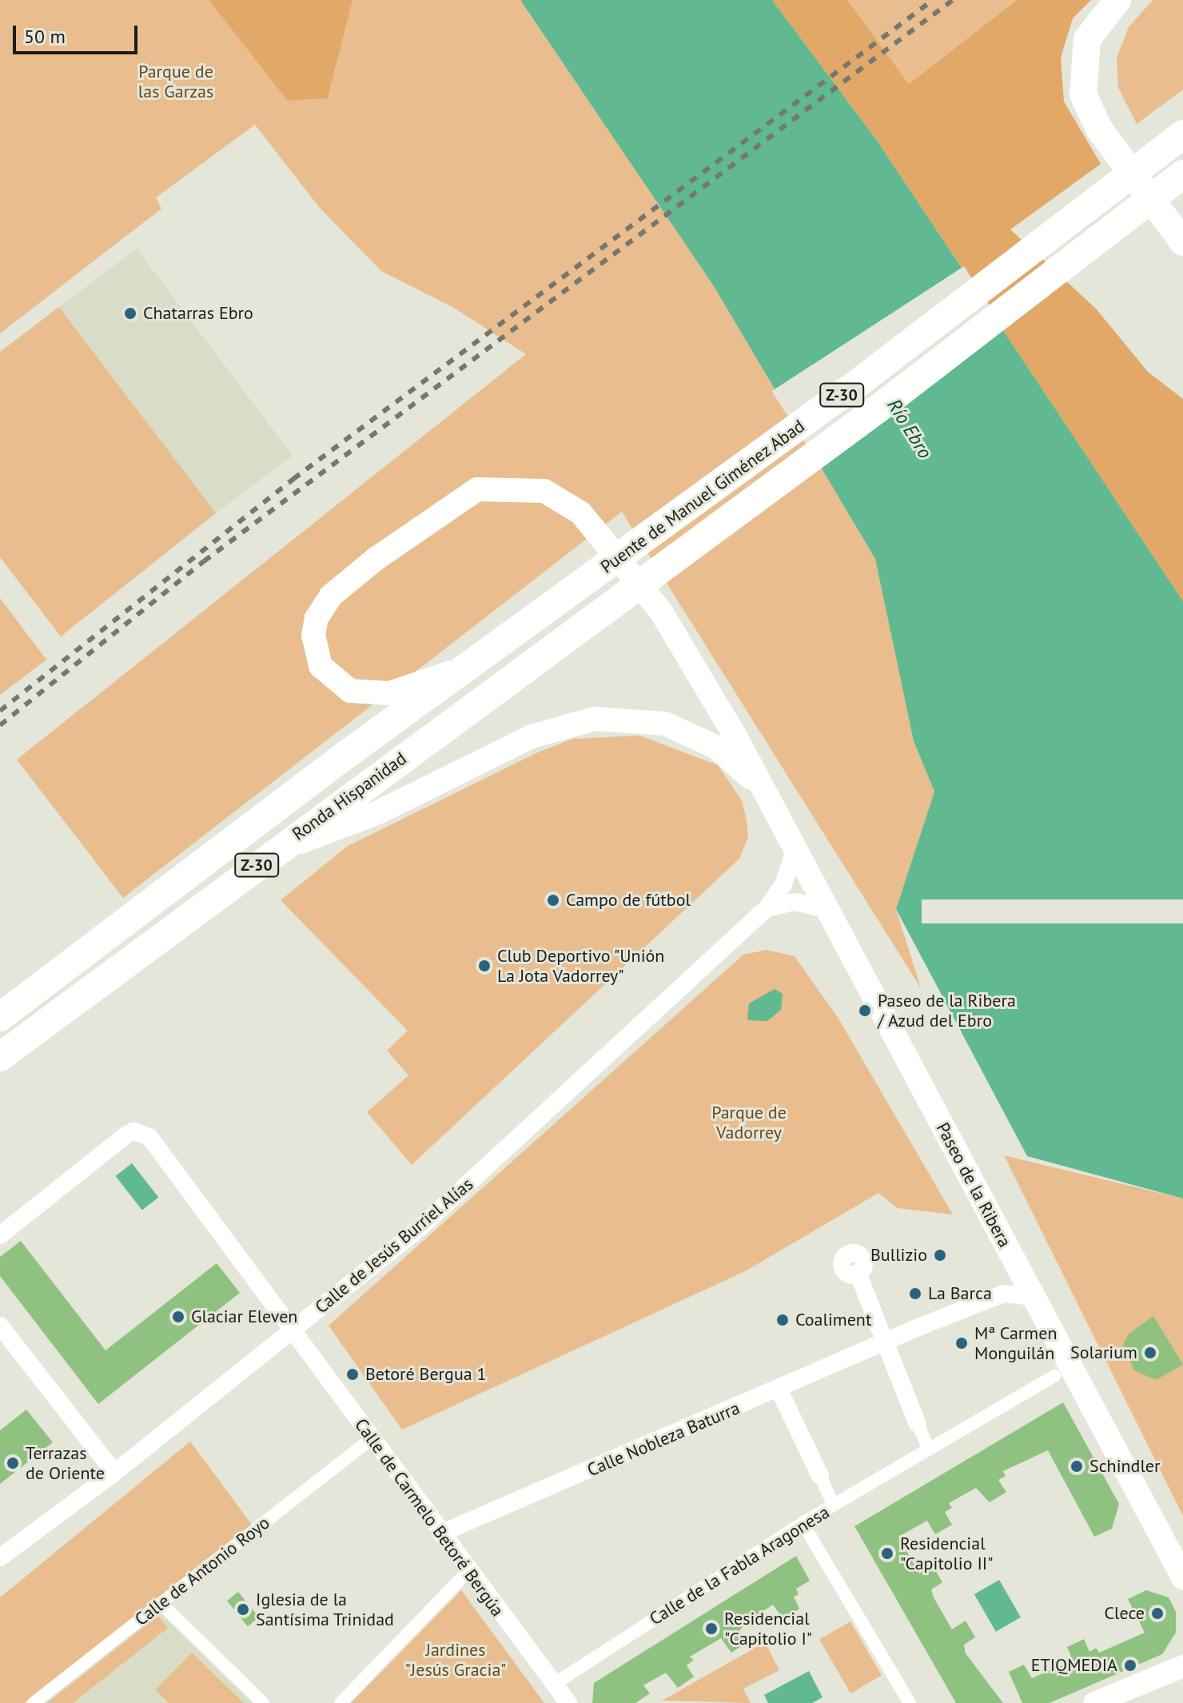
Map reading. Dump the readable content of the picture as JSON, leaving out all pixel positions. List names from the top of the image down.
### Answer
{
  "streets": {
    "highway": ["Z-30", "Puente de Manuel Giménez Abad", "Ronda Hispanidad"],
    "main road": ["Paseo de la Ribera"],
    "street": [
      "Calle de Jesús Burriel Alías",
      "Calle Nobleza Baturra",
      "Calle de Carmelo Betoré Bergúa",
      "Calle de la Fabla Aragonesa",
      "Calle de Antonio Royo"
    ]
  },
  "crossings": [
    ["Puente de Manuel Giménez Abad", "Ronda Hispanidad"],
    ["Ronda Hispanidad", "Paseo de la Ribera"],
    ["Paseo de la Ribera", "Calle de Jesús Burriel Alías"],
    ["Paseo de la Ribera", "Calle Nobleza Baturra"],
    ["Calle de Jesús Burriel Alías", "Calle de Carmelo Betoré Bergúa"],
    ["Calle Nobleza Baturra", "Calle de Carmelo Betoré Bergúa"],
    ["Calle de Carmelo Betoré Bergúa", "Calle de la Fabla Aragonesa"],
    ["Calle de Carmelo Betoré Bergúa", "Calle de Antonio Royo"]
  ],
  "water": ["Río Ebro"],
  "parks": ["Parque de las Garzas", "Parque de Vadorrey", "Jardines \"Jesús Gracia\""],
  "places": [
    "Chatarras Ebro",
    "Campo de fútbol",
    "Club Deportivo \"Unión La Jota Vadorrey\"",
    "Paseo de la Ribera / Azud del Ebro",
    "Bullizio",
    "La Barca",
    "Glaciar Eleven",
    "Coaliment",
    "Mª Carmen Monguilán",
    "Solarium",
    "Betoré Bergua 1",
    "Terrazas de Oriente",
    "Schindler",
    "Residencial \"Capitolio II\"",
    "Iglesia de la Santísima Trinidad",
    "Clece",
    "Residencial \"Capitolio I\"",
    "ETIQMEDIA"
  ],
  "scale_bar": "50 m"
}
